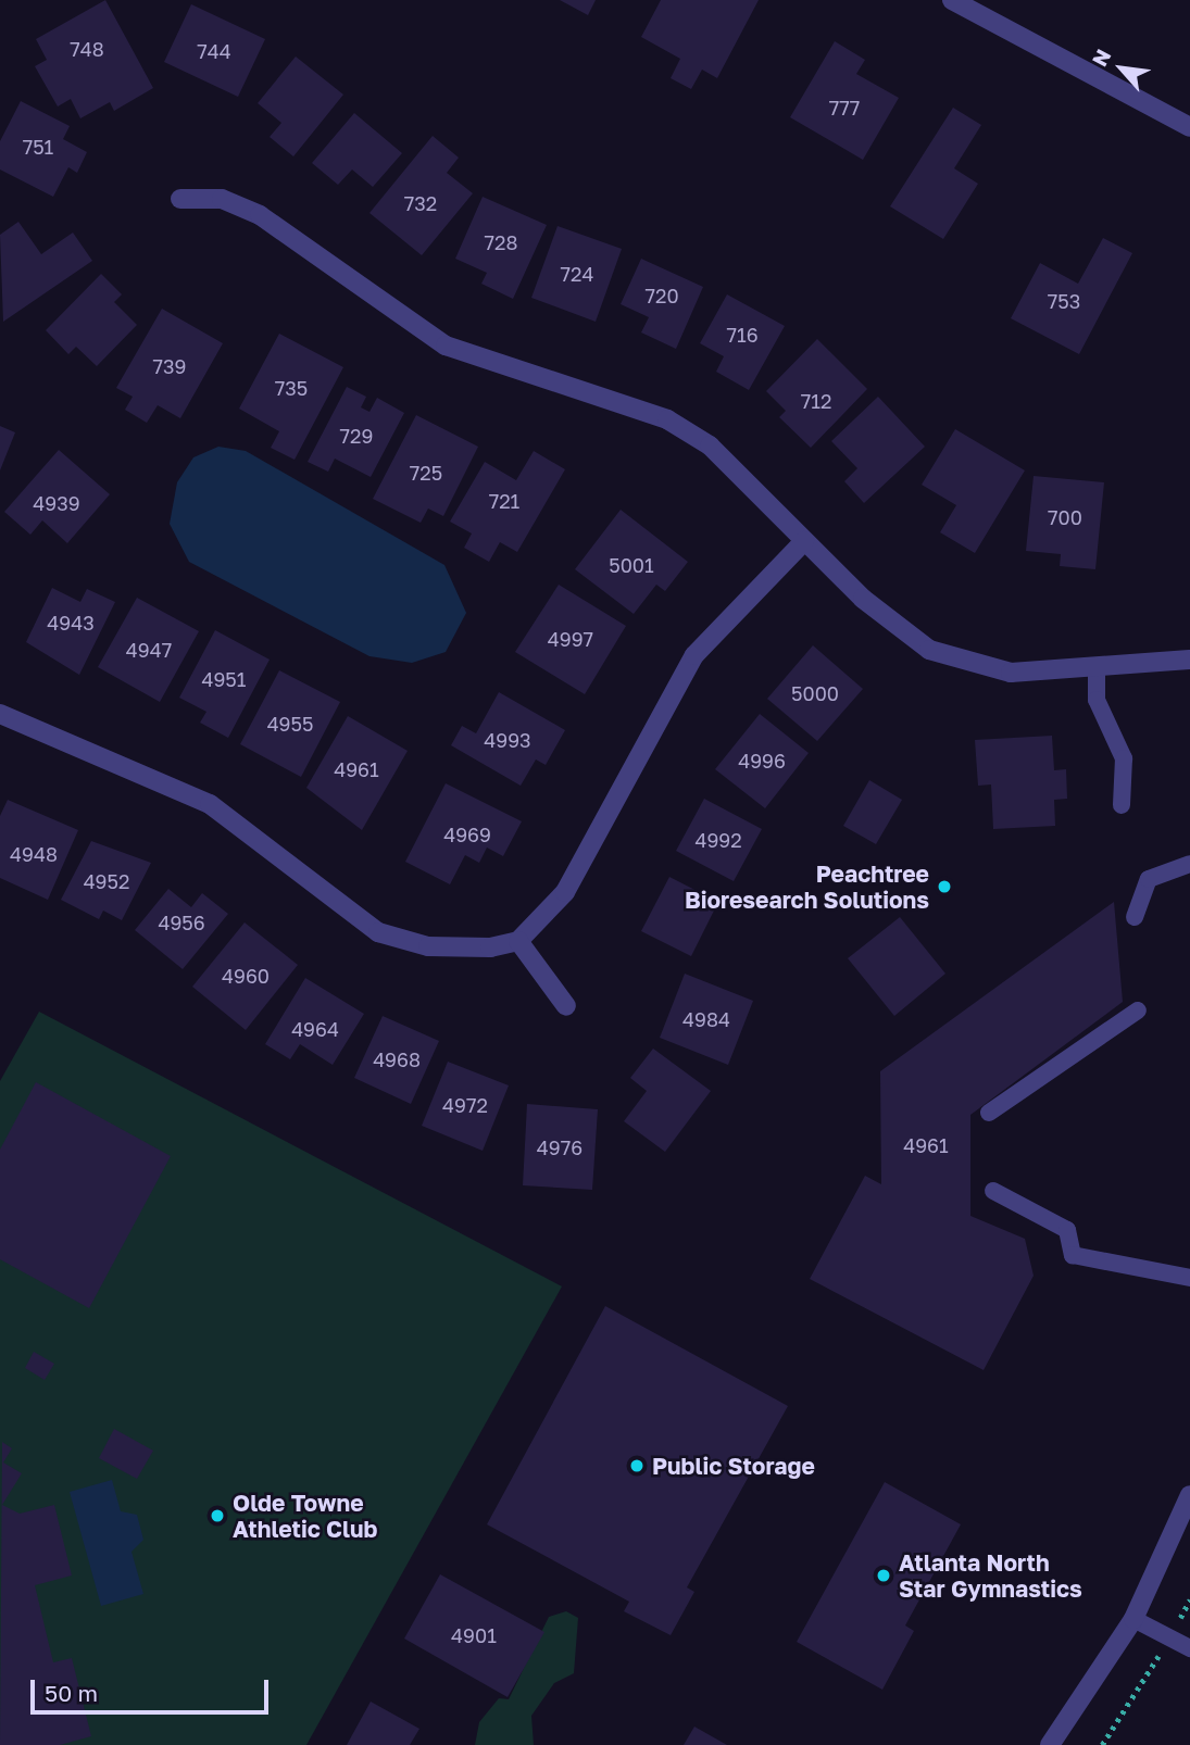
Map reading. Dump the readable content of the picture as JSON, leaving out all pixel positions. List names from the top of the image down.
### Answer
{
  "places": [
    "Peachtree Bioresearch Solutions",
    "Public Storage",
    "Olde Towne Athletic Club",
    "Atlanta North Star Gymnastics"
  ],
  "house_numbers": [
    "748",
    "744",
    "777",
    "751",
    "732",
    "728",
    "724",
    "720",
    "753",
    "716",
    "739",
    "735",
    "712",
    "729",
    "725",
    "721",
    "4939",
    "700",
    "5001",
    "4943",
    "4997",
    "4947",
    "4951",
    "5000",
    "4955",
    "4993",
    "4996",
    "4961",
    "4969",
    "4992",
    "4948",
    "4952",
    "4956",
    "4960",
    "4984",
    "4964",
    "4968",
    "4972",
    "4961",
    "4976",
    "4901"
  ],
  "scale_bar": "50 m",
  "north": "top left"
}
